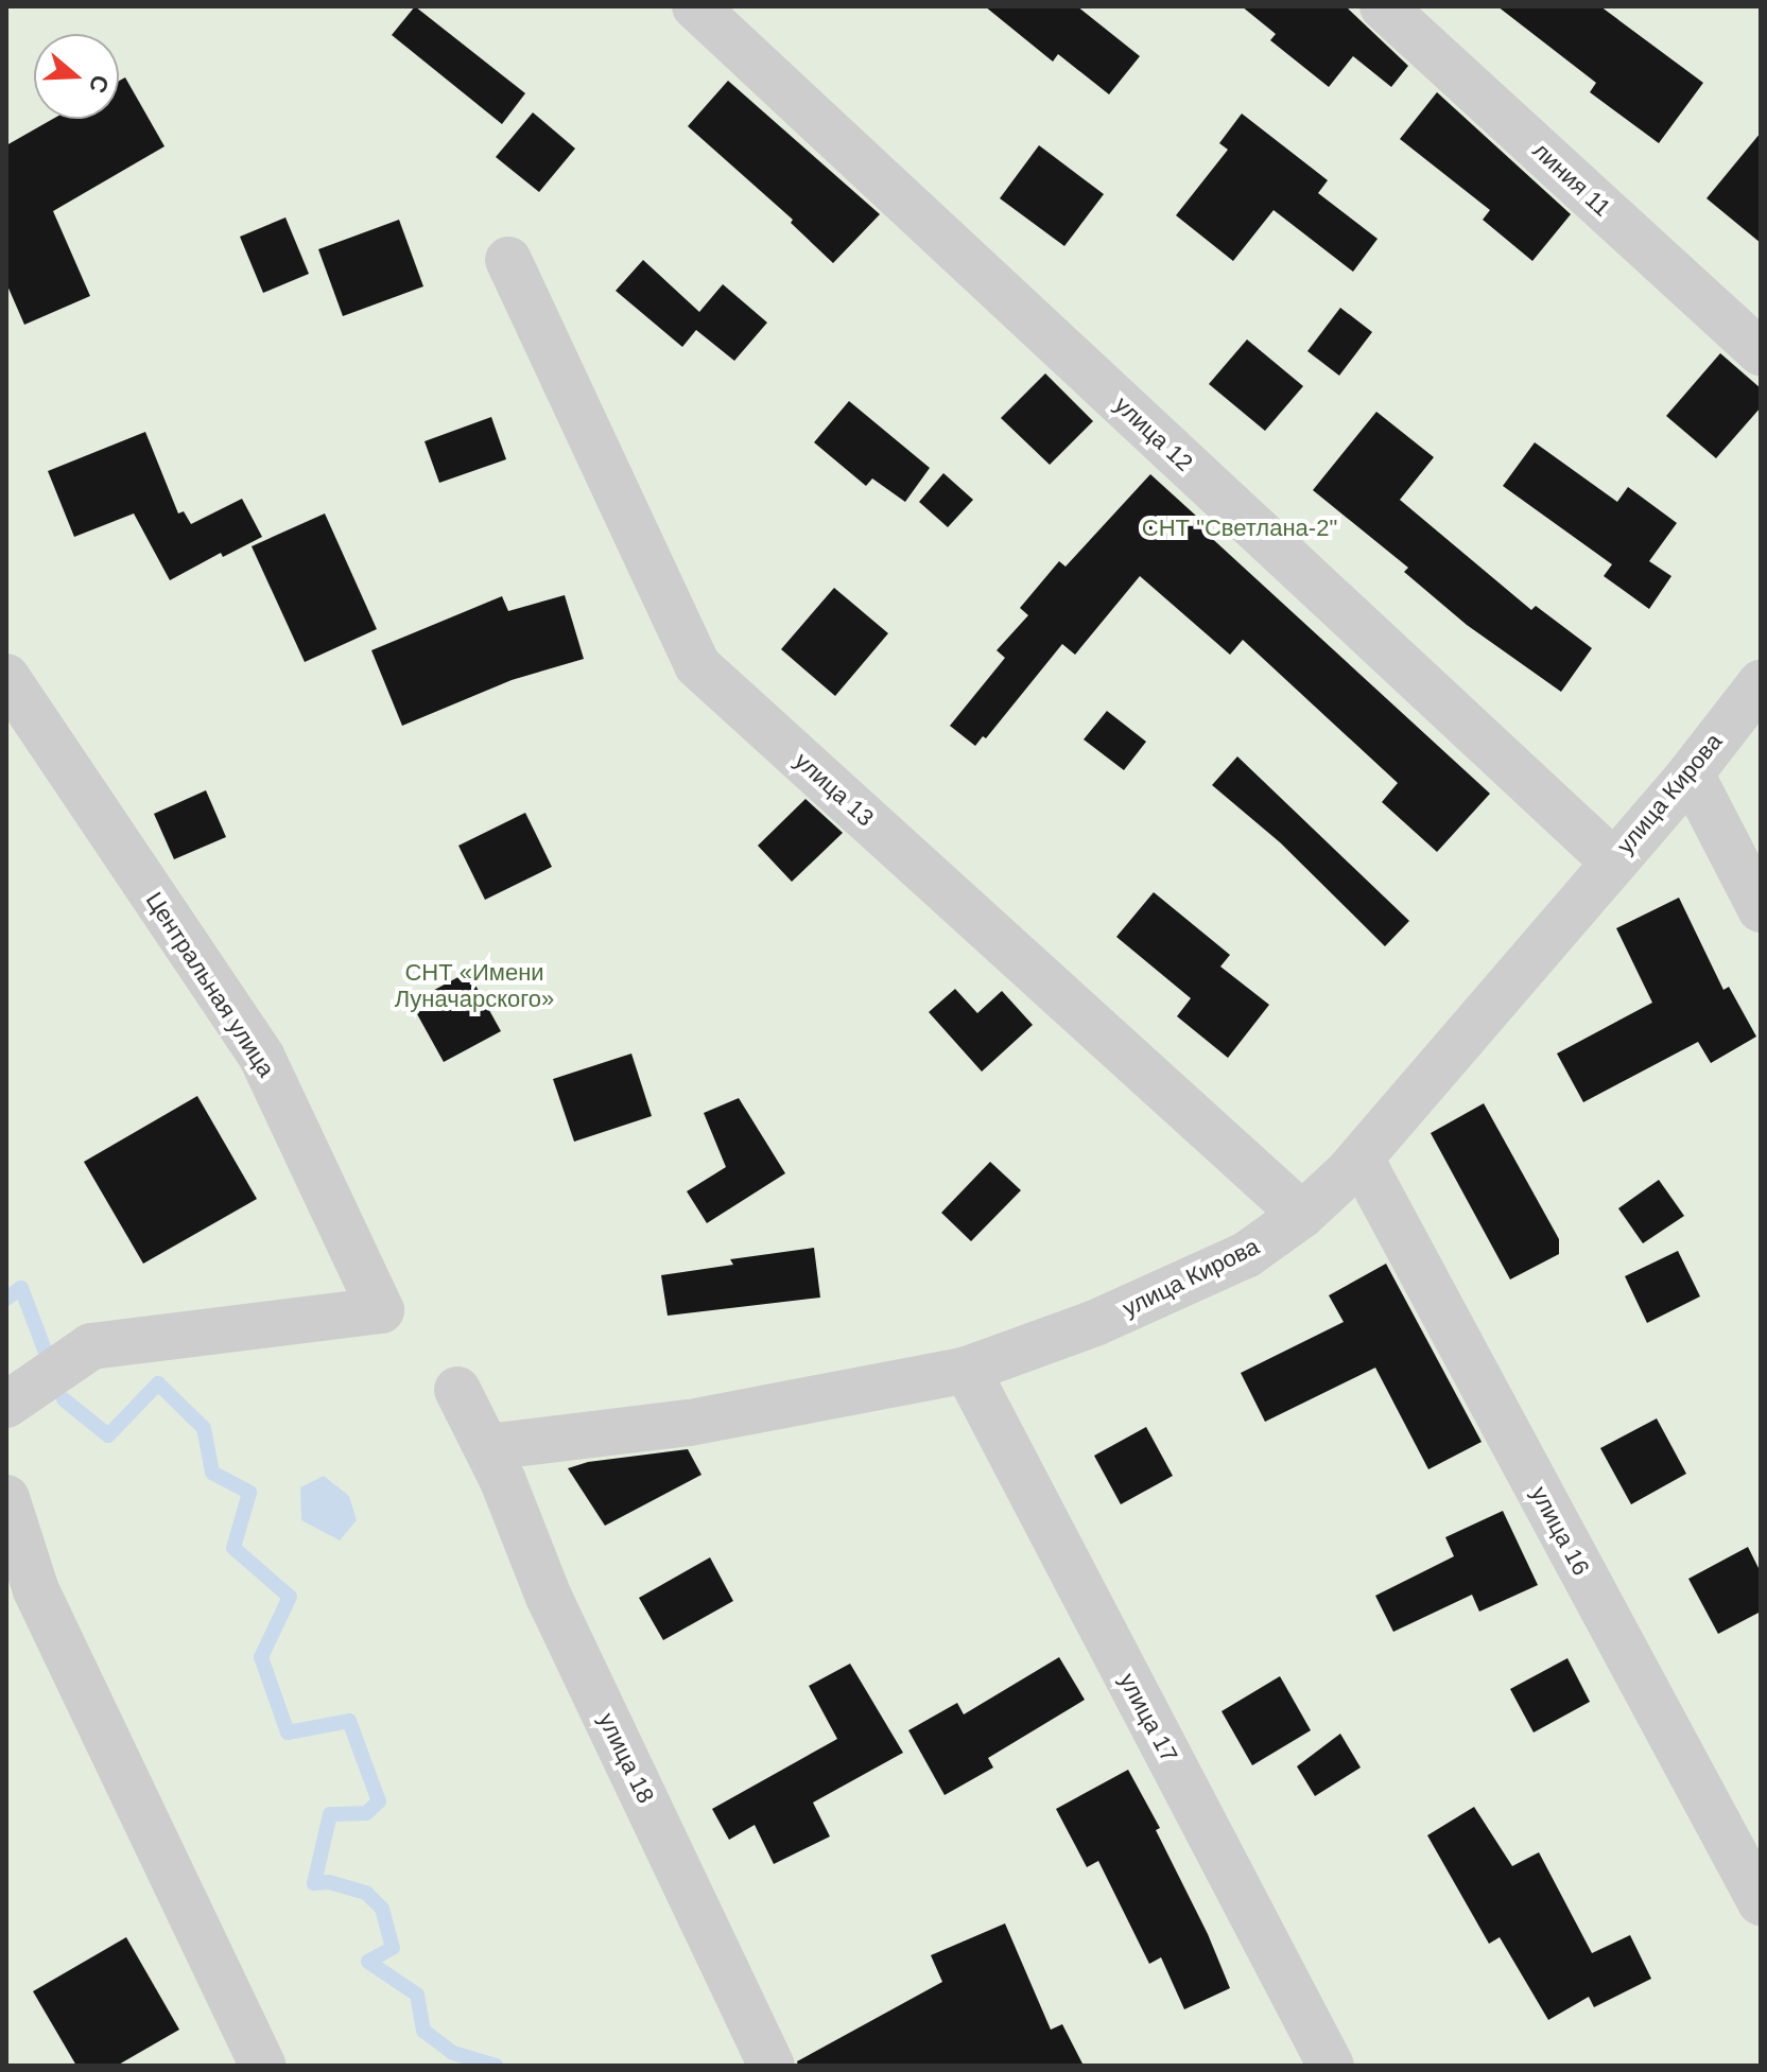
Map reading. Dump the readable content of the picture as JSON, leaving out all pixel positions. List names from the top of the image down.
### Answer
{
  "streets": {
    "street": [
      "линия 11",
      "улица 12",
      "улица 13",
      "улица Кирова",
      "Центральная улица",
      "улица 16",
      "улица 17",
      "улица 18"
    ]
  },
  "crossings": [
    ["улица 12", "улица Кирова"],
    ["улица 13", "улица Кирова"],
    ["улица Кирова", "улица 16"],
    ["улица Кирова", "улица 17"],
    ["улица Кирова", "улица 18"]
  ],
  "parks": ["СНТ \"Светлана-2\"", "СНТ «Имени Луначарского»"],
  "north": "right"
}
